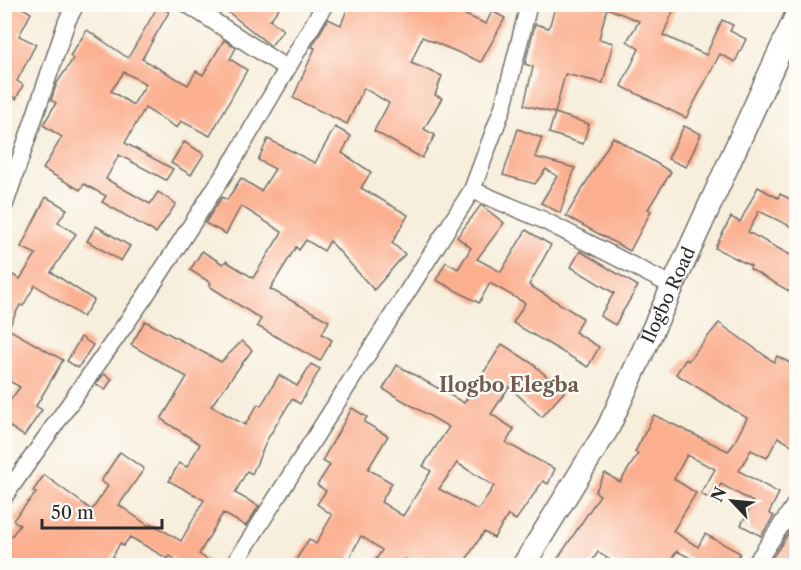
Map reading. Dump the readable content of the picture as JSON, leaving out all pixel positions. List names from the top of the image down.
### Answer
{
  "streets": {
    "main road": ["Ilogbo Road"]
  },
  "districts": ["Ilogbo Elegba"],
  "scale_bar": "50 m",
  "north": "top left"
}
